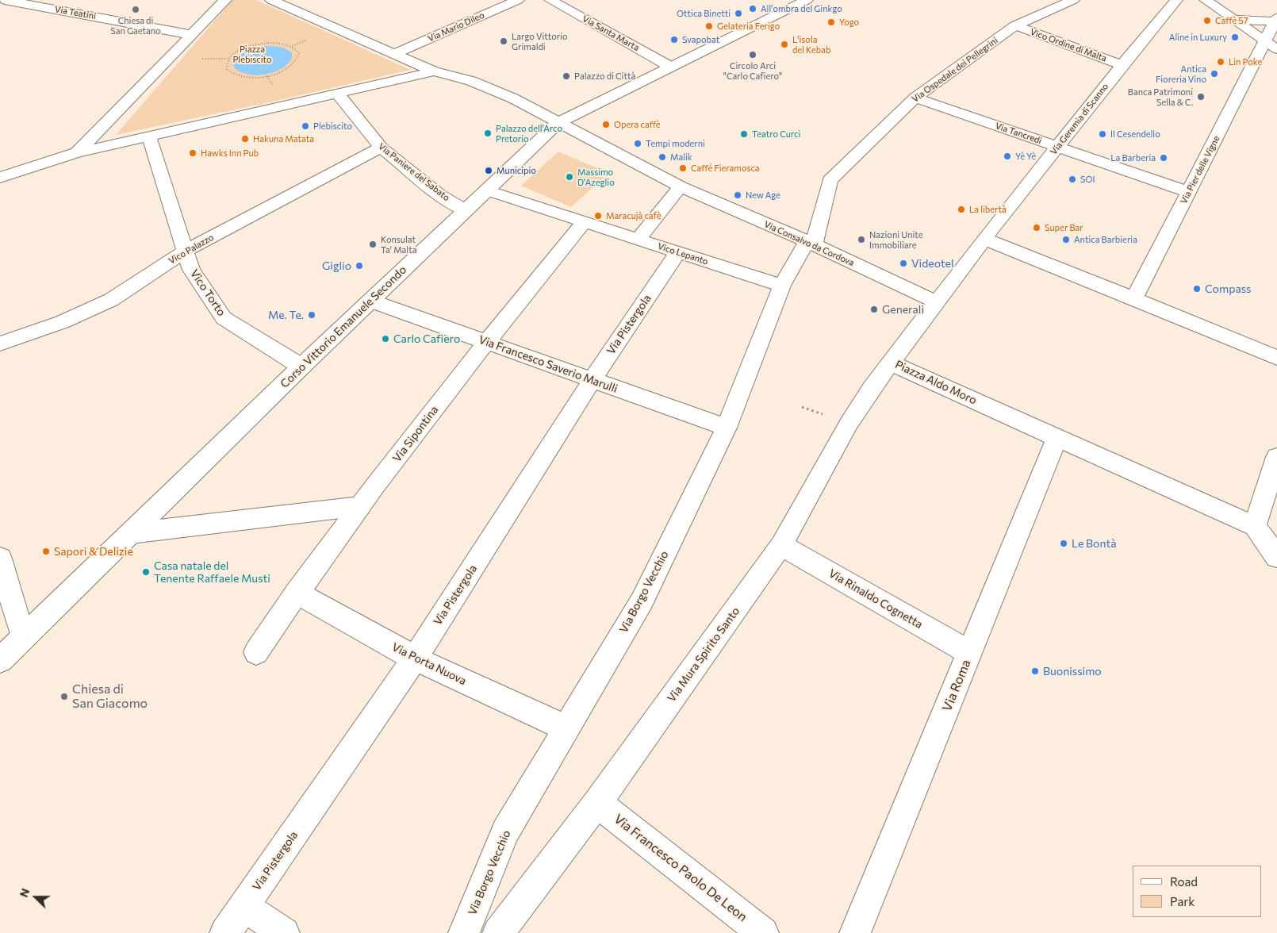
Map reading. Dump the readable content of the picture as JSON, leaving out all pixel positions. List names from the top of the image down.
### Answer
{
  "streets": {
    "street": [
      "Via Teatini",
      "Via Mario Dileo",
      "Via Santa Marta",
      "Vico Ordine di Malta",
      "Via Ospedale dei Pellegrini",
      "Via Geremia di Scanno",
      "Via Tancredi",
      "Via Pier delle Vigne",
      "Via Paniere del Sabato",
      "Via Consalvo da Cordova",
      "Vico Palazzo",
      "Vico Lepanto",
      "Vico Torto",
      "Via Pistergola",
      "Corso Vittorio Emanuele Secondo",
      "Via Francesco Saverio Marulli",
      "Piazza Aldo Moro",
      "Via Sipontina",
      "Via Borgo Vecchio",
      "Via Rinaldo Cognetta",
      "Via Mura Spirito Santo",
      "Via Porta Nuova",
      "Via Roma",
      "Via Francesco Paolo De Leon"
    ]
  },
  "crossings": [
    ["Via Santa Marta", "Corso Vittorio Emanuele Secondo"],
    ["Vico Ordine di Malta", "Via Ospedale dei Pellegrini"],
    ["Vico Ordine di Malta", "Via Geremia di Scanno"],
    ["Via Ospedale dei Pellegrini", "Via Tancredi"],
    ["Via Ospedale dei Pellegrini", "Via Consalvo da Cordova"],
    ["Via Ospedale dei Pellegrini", "Via Borgo Vecchio"],
    ["Via Geremia di Scanno", "Via Tancredi"],
    ["Via Geremia di Scanno", "Piazza Aldo Moro"],
    ["Via Tancredi", "Via Pier delle Vigne"],
    ["Via Paniere del Sabato", "Vico Palazzo"],
    ["Via Paniere del Sabato", "Corso Vittorio Emanuele Secondo"],
    ["Via Consalvo da Cordova", "Corso Vittorio Emanuele Secondo"],
    ["Via Consalvo da Cordova", "Piazza Aldo Moro"],
    ["Via Consalvo da Cordova", "Via Borgo Vecchio"],
    ["Vico Palazzo", "Vico Torto"],
    ["Vico Lepanto", "Via Pistergola"],
    ["Vico Lepanto", "Corso Vittorio Emanuele Secondo"],
    ["Vico Lepanto", "Via Sipontina"],
    ["Vico Lepanto", "Via Borgo Vecchio"],
    ["Vico Torto", "Corso Vittorio Emanuele Secondo"],
    ["Via Pistergola", "Via Francesco Saverio Marulli"],
    ["Via Pistergola", "Via Porta Nuova"],
    ["Corso Vittorio Emanuele Secondo", "Via Francesco Saverio Marulli"],
    ["Via Francesco Saverio Marulli", "Via Sipontina"],
    ["Via Francesco Saverio Marulli", "Via Borgo Vecchio"],
    ["Piazza Aldo Moro", "Via Mura Spirito Santo"],
    ["Piazza Aldo Moro", "Via Roma"],
    ["Via Sipontina", "Via Porta Nuova"],
    ["Via Borgo Vecchio", "Via Porta Nuova"],
    ["Via Rinaldo Cognetta", "Via Mura Spirito Santo"],
    ["Via Rinaldo Cognetta", "Via Roma"],
    ["Via Mura Spirito Santo", "Via Francesco Paolo De Leon"]
  ],
  "parks": ["Piazza Plebiscito"],
  "places": [
    "All'ombra del Ginkgo",
    "Chiesa di San Gaetano",
    "Ottica Binetti",
    "Caffè 57",
    "Yogo",
    "Gelateria Ferigo",
    "Aline in Luxury",
    "Svapobat",
    "Largo Vittorio Grimaldi",
    "L'isola del Kebab",
    "Circolo Arci \"Carlo Cafiero\"",
    "Lin Poke",
    "Antica Fioreria Vino",
    "Palazzo di Città",
    "Banca Patrimoni Sella & C.",
    "Opera caffè",
    "Plebiscito",
    "Palazzo dell'Arco Pretorio",
    "Teatro Curci",
    "Il Cesendello",
    "Hakuna Matata",
    "Tempi moderni",
    "Hawks Inn Pub",
    "Yè Yè",
    "Malik",
    "La Barberia",
    "Caffé Fieramosca",
    "Municipio",
    "Massimo D'Azeglio",
    "SOI",
    "New Age",
    "La libertà",
    "Maracujà cafè",
    "Super Bar",
    "Nazioni Unite Immobiliare",
    "Antica Barbieria",
    "Konsulat Ta' Malta",
    "Videotel",
    "Giglio",
    "Compass",
    "Generali",
    "Me. Te.",
    "Carlo Cafiero",
    "Le Bontà",
    "Sapori & Delizie",
    "Casa natale del Tenente Raffaele Musti",
    "Buonissimo",
    "Chiesa di San Giacomo"
  ],
  "legend": ["Road", "Park"],
  "north": "left"
}
